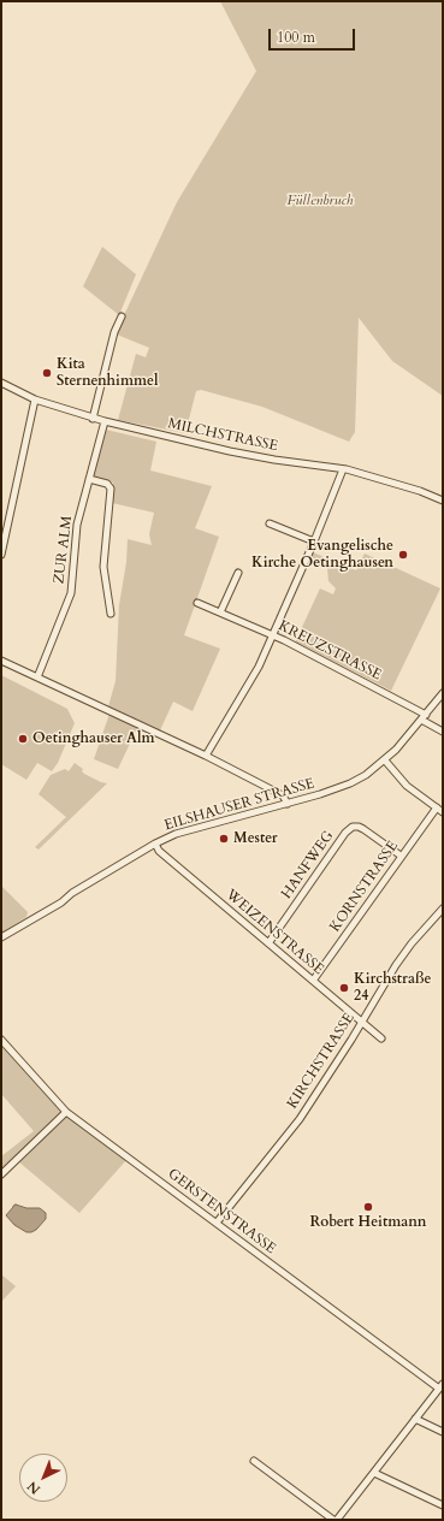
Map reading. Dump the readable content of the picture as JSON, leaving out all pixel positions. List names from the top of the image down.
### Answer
{
  "streets": {
    "street": [
      "MILCHSTRASSE",
      "ZUR ALM",
      "KREUZSTRASSE",
      "EILSHAUSER STRASSE",
      "HANFWEG",
      "KORNSTRASSE",
      "WEIZENSTRASSE",
      "KIRCHSTRASSE",
      "GERSTENSTRASSE"
    ]
  },
  "crossings": [
    ["MILCHSTRASSE", "ZUR ALM"],
    ["KREUZSTRASSE", "EILSHAUSER STRASSE"],
    ["EILSHAUSER STRASSE", "WEIZENSTRASSE"],
    ["HANFWEG", "KORNSTRASSE"],
    ["HANFWEG", "WEIZENSTRASSE"],
    ["KORNSTRASSE", "WEIZENSTRASSE"],
    ["WEIZENSTRASSE", "KIRCHSTRASSE"],
    ["KIRCHSTRASSE", "GERSTENSTRASSE"]
  ],
  "parks": ["Füllenbruch"],
  "places": [
    "Kita Sternenhimmel",
    "Evangelische Kirche Oetinghausen",
    "Oetinghauser Alm",
    "Mester",
    "Kirchstraße 24",
    "Robert Heitmann"
  ],
  "scale_bar": "100 m",
  "north": "bottom left"
}
